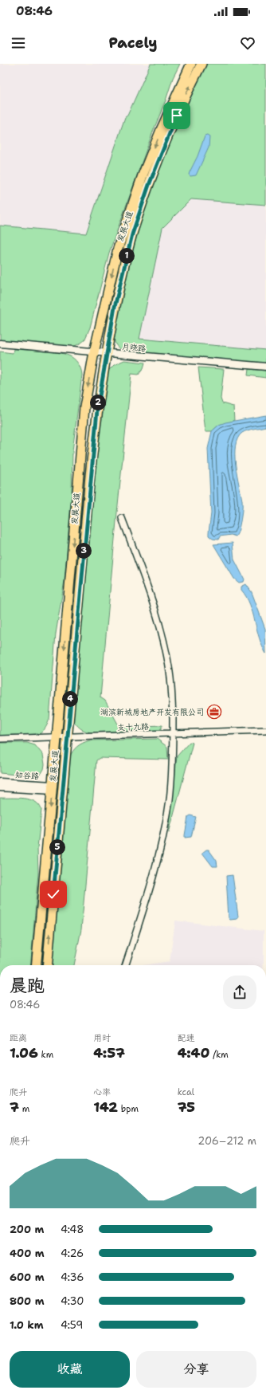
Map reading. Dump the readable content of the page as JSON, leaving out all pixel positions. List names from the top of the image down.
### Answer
{
  "streets": {
    "main road": ["发展大道"],
    "street": ["月晓路", "支十九路", "知谷路"]
  },
  "crossings": [
    ["发展大道", "月晓路"],
    ["发展大道", "支十九路"],
    ["发展大道", "知谷路"]
  ],
  "places": {
    "office": ["湖滨新城房地产开发有限公司"]
  },
  "page": {
    "status": "08:46",
    "header": "Pacely",
    "pins": [
      "1",
      "2",
      "3",
      "4",
      "5"
    ],
    "heading": ["晨跑", "08:46"],
    "stats": [
      ["距离", "1.06 km"],
      ["用时", "4:57"],
      ["配速", "4:40 /km"],
      ["爬升", "7 m"],
      ["心率", "142 bpm"],
      ["kcal", "75"]
    ],
    "chart": ["爬升", "206–212 m"],
    "list": [
      {
        "name": "200 m",
        "note": "4:48"
      },
      {
        "name": "400 m",
        "note": "4:26"
      },
      {
        "name": "600 m",
        "note": "4:36"
      },
      {
        "name": "800 m",
        "note": "4:30"
      },
      {
        "name": "1.0 km",
        "note": "4:59"
      }
    ],
    "buttons": ["收藏", "分享"]
  }
}
